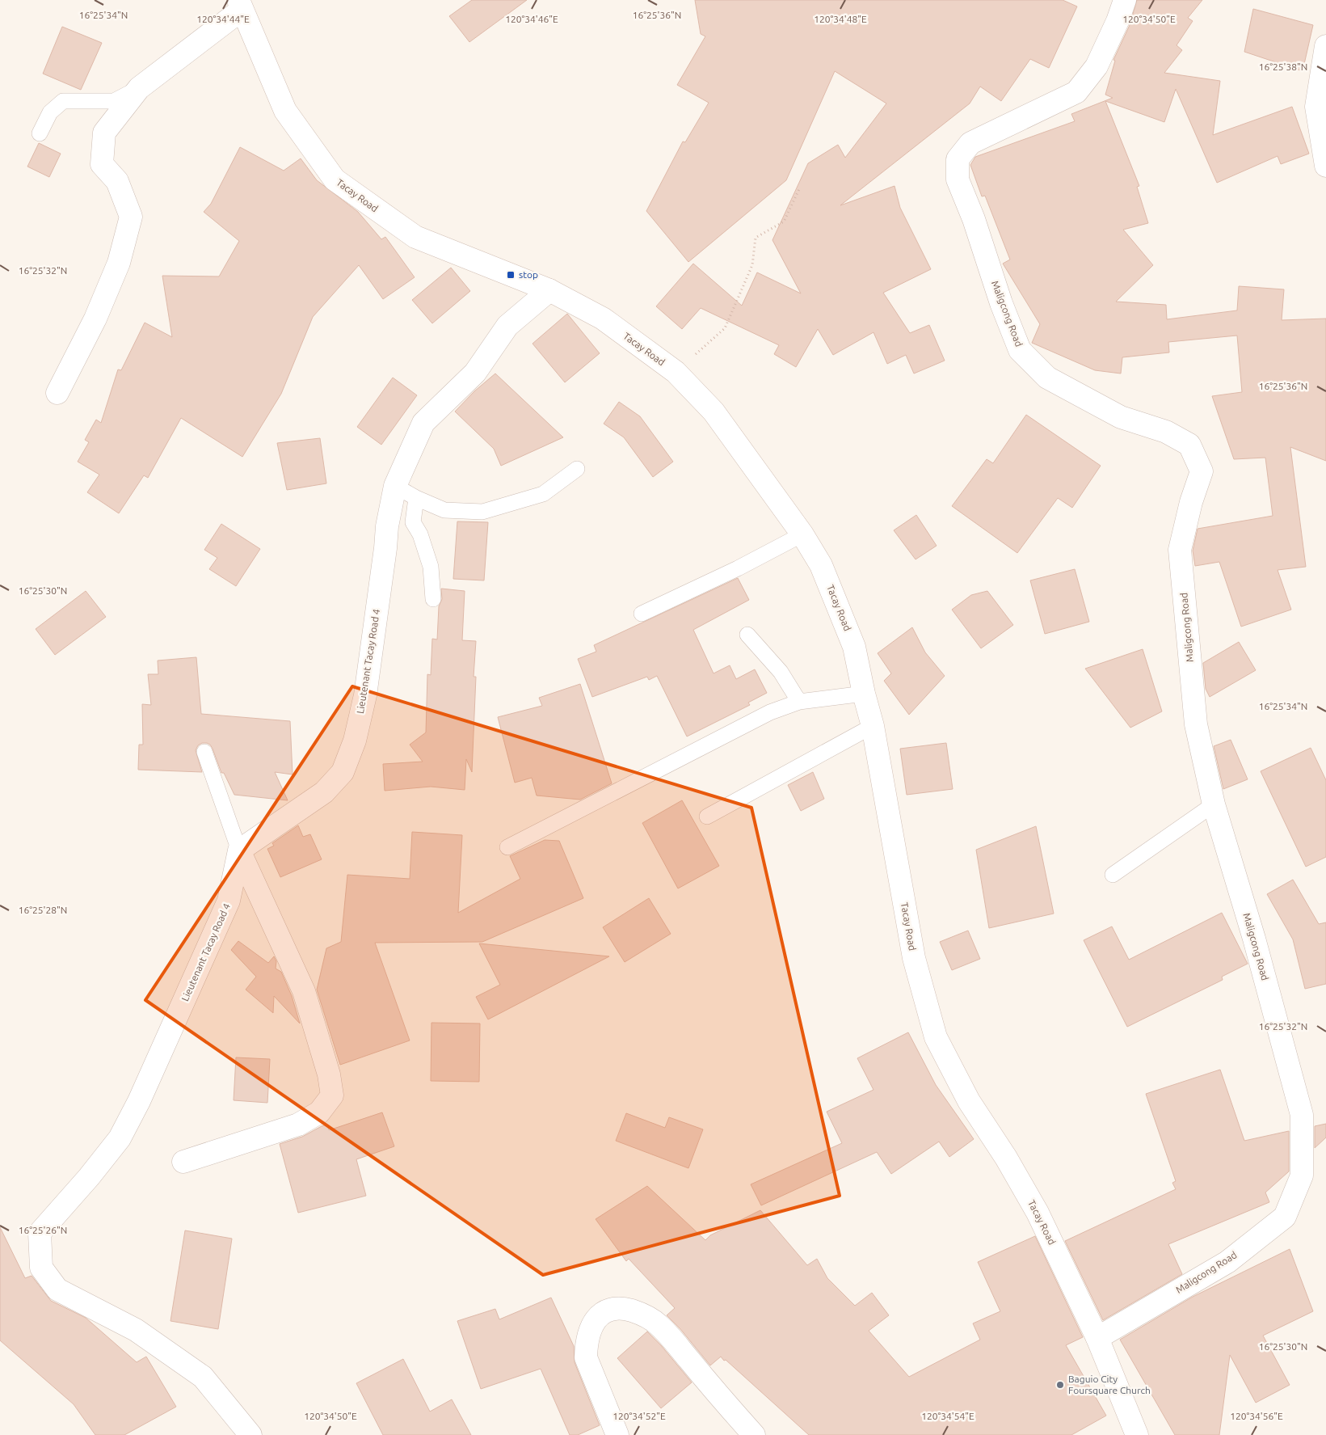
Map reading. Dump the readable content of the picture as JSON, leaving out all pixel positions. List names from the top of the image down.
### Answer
{
  "streets": {
    "street": ["Tacay Road", "Maligcong Road", "Lieutenant Tacay Road 4"]
  },
  "crossings": [
    ["Tacay Road", "Maligcong Road"],
    ["Tacay Road", "Lieutenant Tacay Road 4"]
  ],
  "places": {
    "transit": ["stop"],
    "other": ["Baguio City Foursquare Church"]
  },
  "coordinates": [
    "16°25'34\"N",
    "16°25'36\"N",
    "120°34'46\"E",
    "120°34'44\"E",
    "120°34'48\"E",
    "120°34'50\"E",
    "16°25'38\"N",
    "16°25'32\"N",
    "16°25'30\"N",
    "16°25'28\"N",
    "16°25'26\"N",
    "120°34'52\"E",
    "120°34'54\"E",
    "120°34'56\"E"
  ]
}
